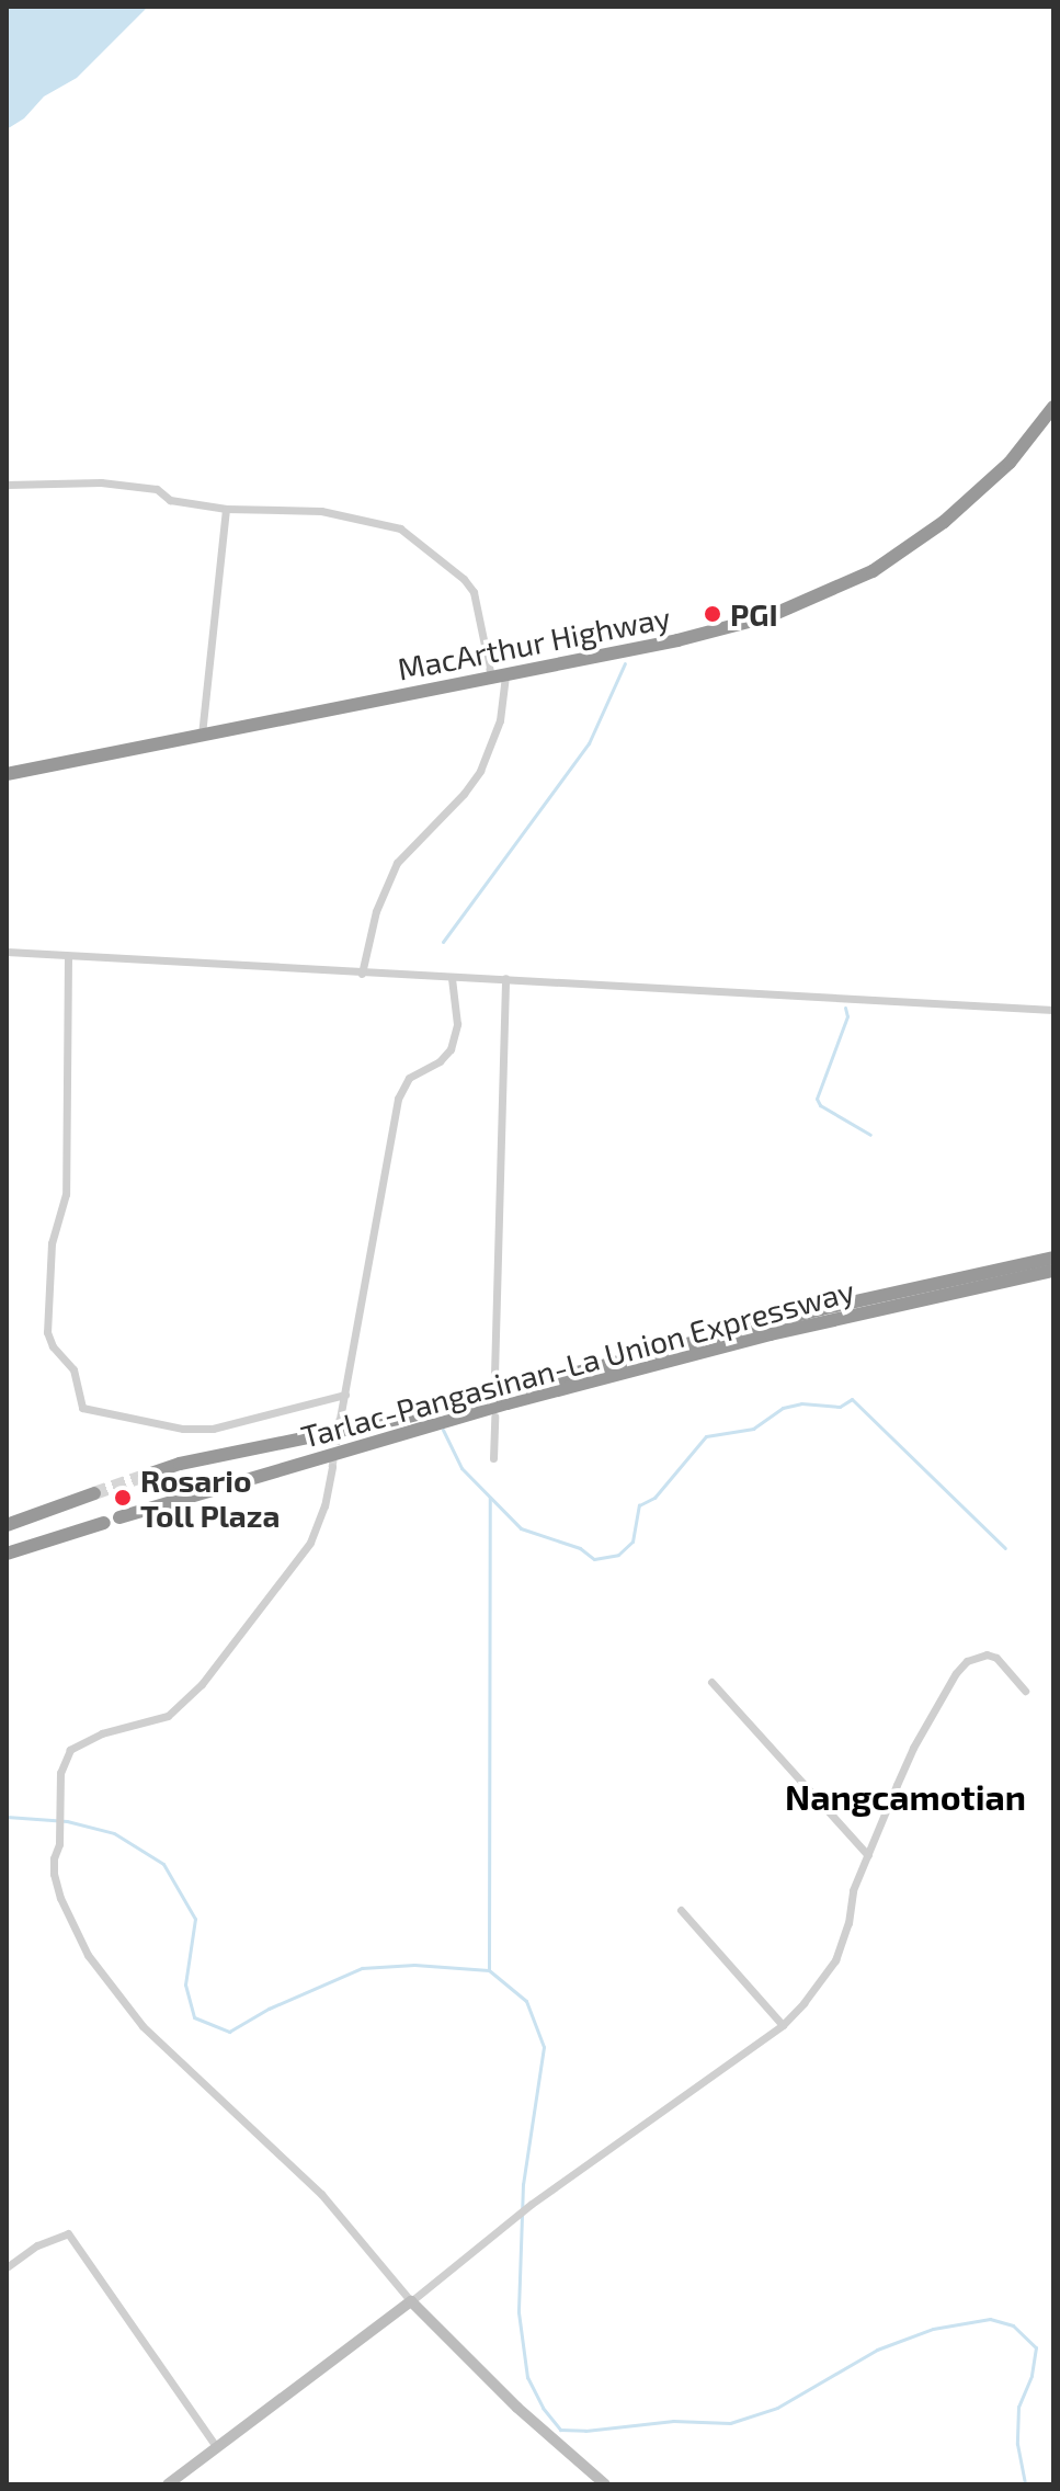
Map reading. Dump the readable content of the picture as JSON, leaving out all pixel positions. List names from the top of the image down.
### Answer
{
  "streets": {
    "highway": ["MacArthur Highway", "Tarlac-Pangasinan-La Union Expressway"]
  },
  "districts": ["Nangcamotian"],
  "places": ["PGI", "Rosario Toll Plaza"]
}
